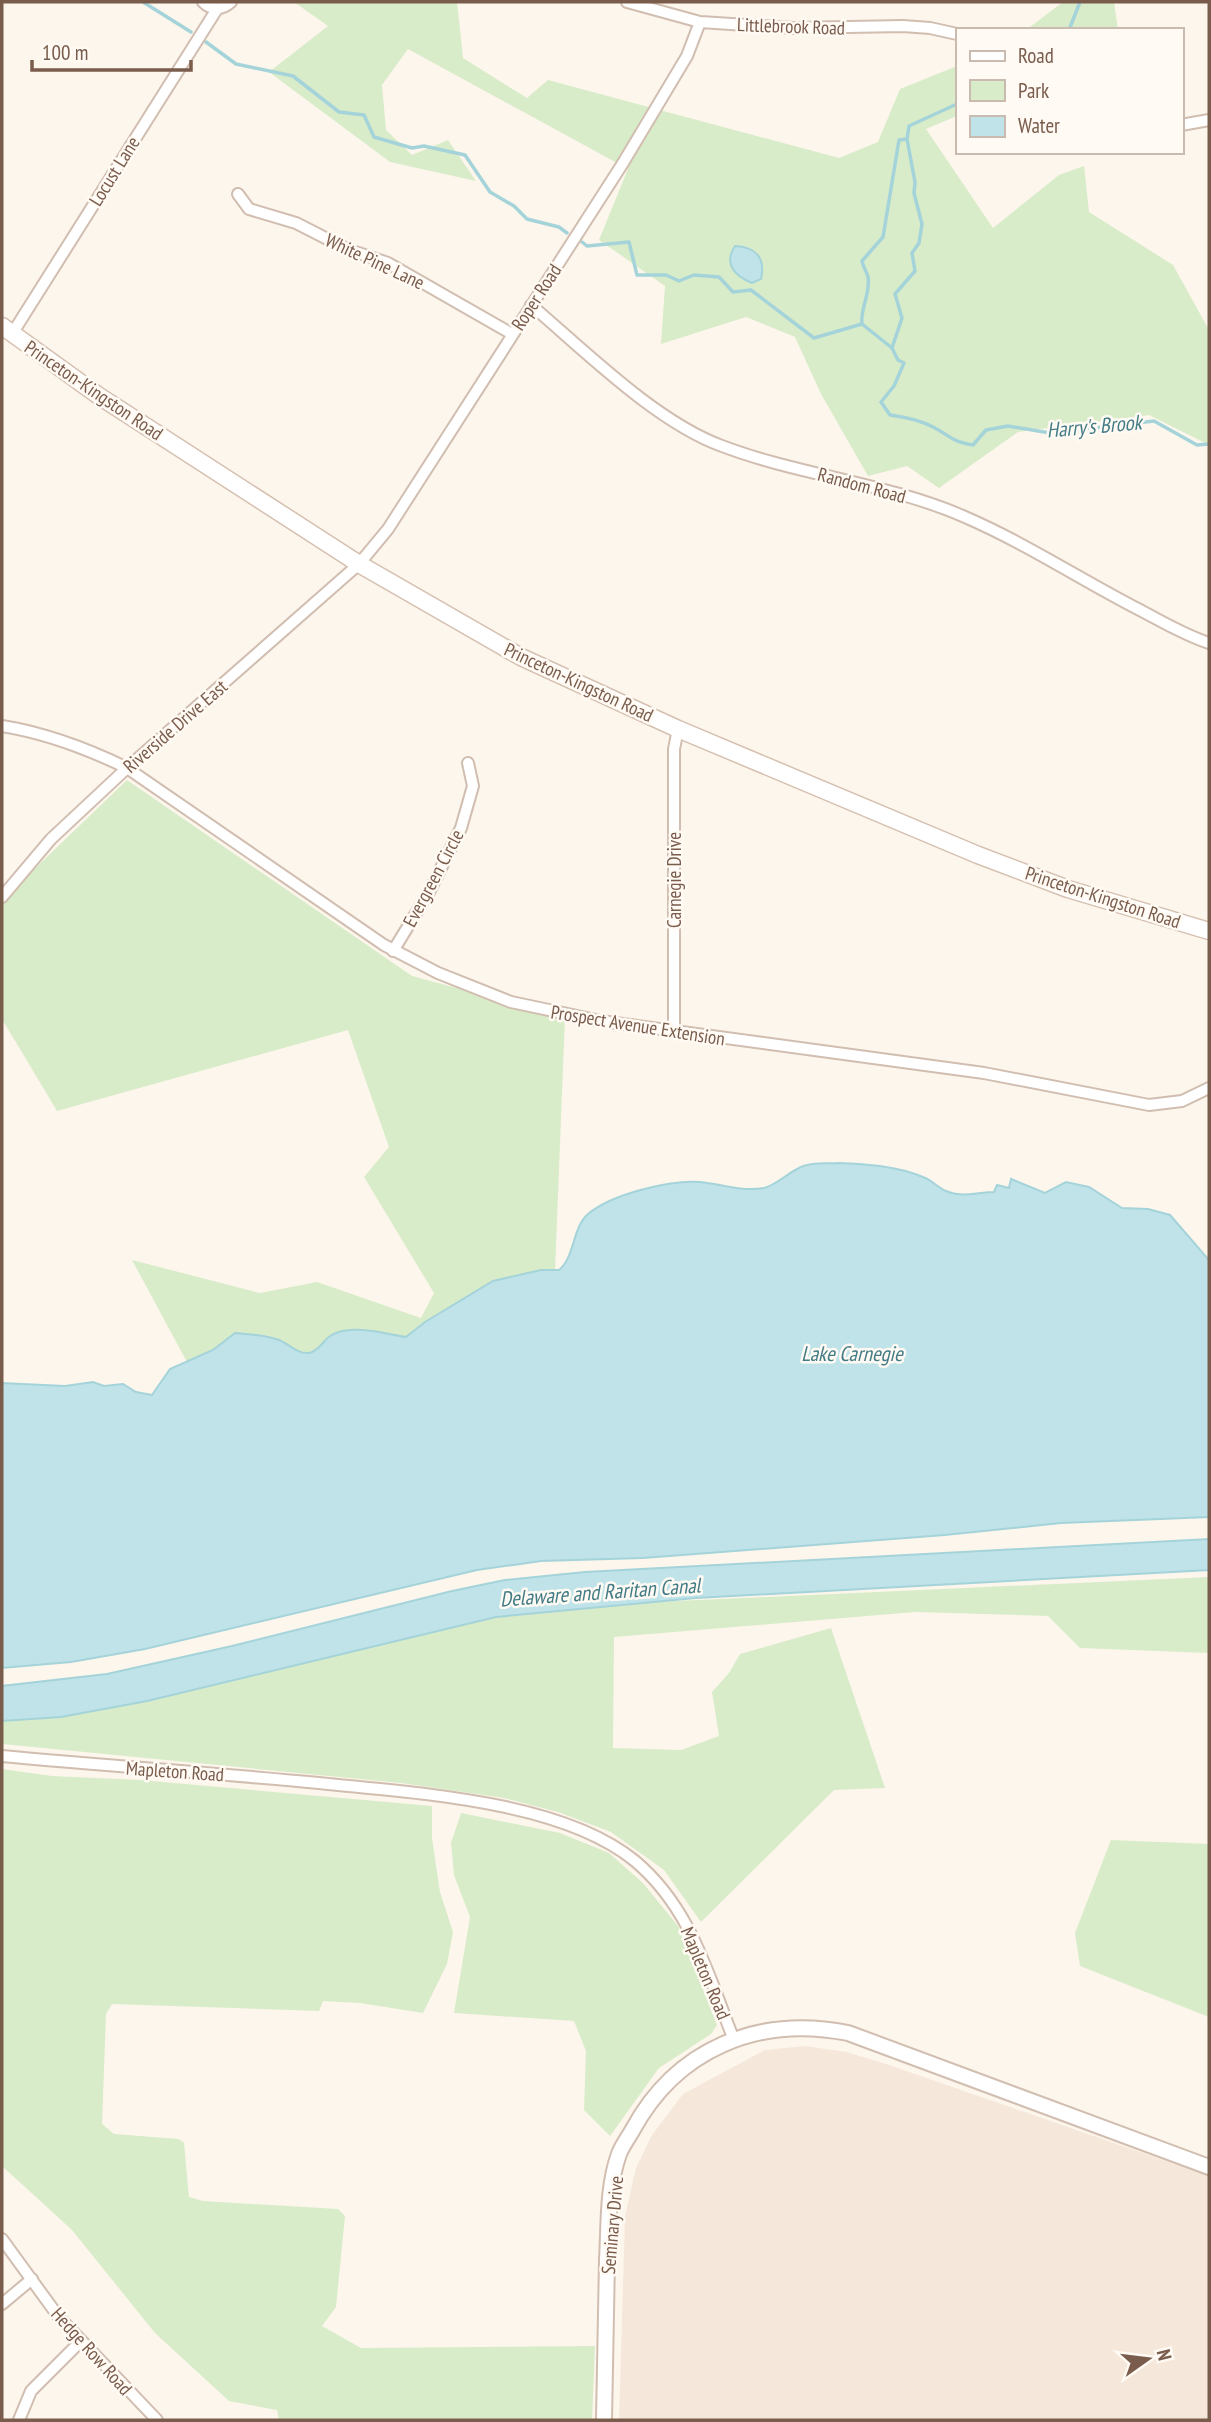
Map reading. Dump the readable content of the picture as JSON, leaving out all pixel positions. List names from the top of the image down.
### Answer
{
  "streets": {
    "main road": ["Princeton-Kingston Road"],
    "street": [
      "Littlebrook Road",
      "Locust Lane",
      "White Pine Lane",
      "Roper Road",
      "Random Road",
      "Riverside Drive East",
      "Evergreen Circle",
      "Carnegie Drive",
      "Prospect Avenue Extension",
      "Mapleton Road",
      "Seminary Drive",
      "Hedge Row Road"
    ]
  },
  "crossings": [
    ["Littlebrook Road", "Roper Road"],
    ["Locust Lane", "Princeton-Kingston Road"],
    ["White Pine Lane", "Roper Road"],
    ["Roper Road", "Princeton-Kingston Road"],
    ["Roper Road", "Random Road"],
    ["Roper Road", "Riverside Drive East"],
    ["Princeton-Kingston Road", "Riverside Drive East"],
    ["Princeton-Kingston Road", "Carnegie Drive"],
    ["Riverside Drive East", "Prospect Avenue Extension"],
    ["Evergreen Circle", "Prospect Avenue Extension"],
    ["Carnegie Drive", "Prospect Avenue Extension"],
    ["Mapleton Road", "Seminary Drive"]
  ],
  "water": ["Harry's Brook", "Lake Carnegie", "Delaware and Raritan Canal"],
  "legend": ["Road", "Park", "Water"],
  "scale_bar": "100 m",
  "north": "right"
}
